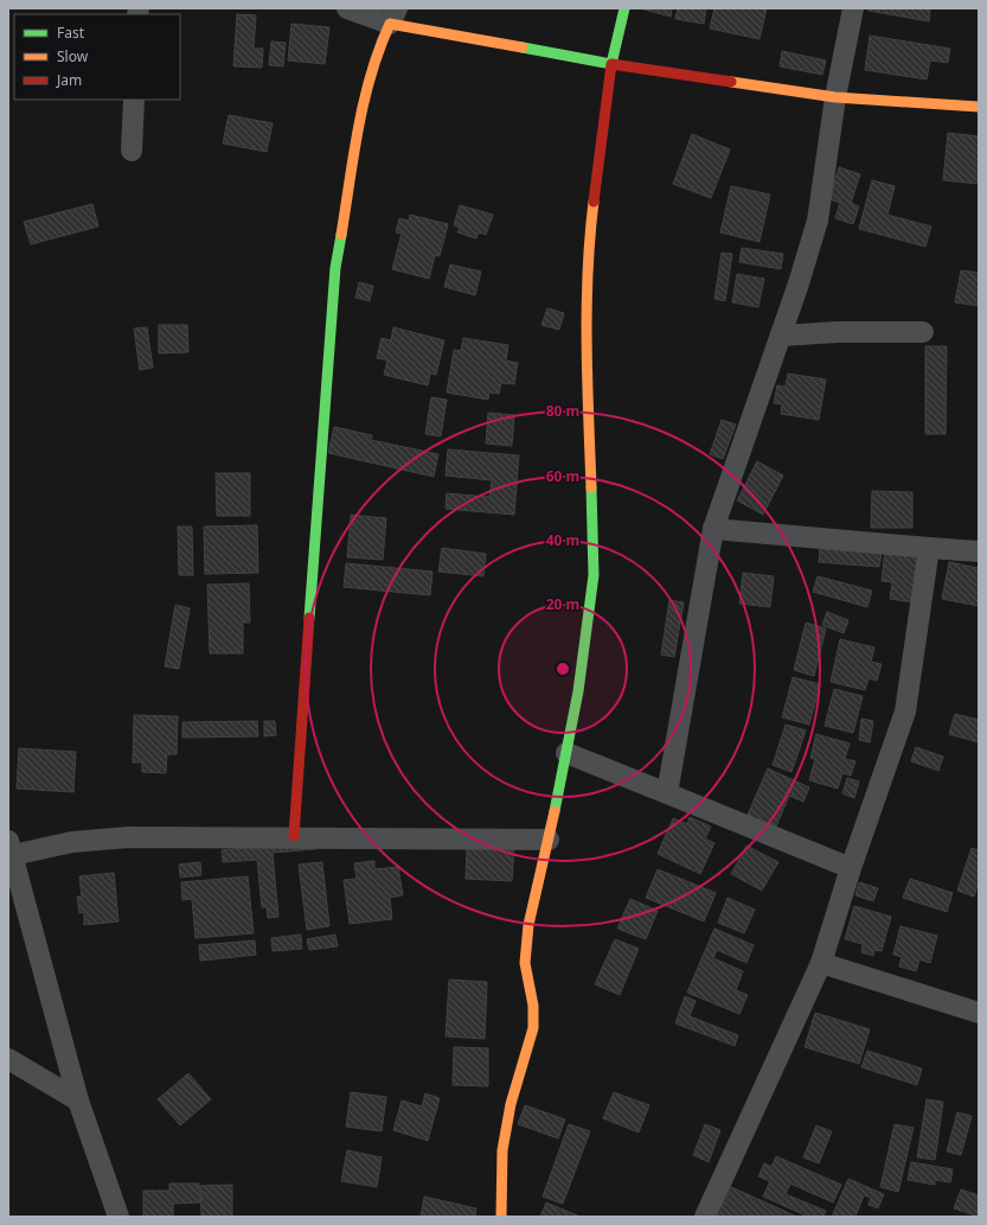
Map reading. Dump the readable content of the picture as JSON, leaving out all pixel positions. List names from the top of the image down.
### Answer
{
  "legend": ["Fast", "Slow", "Jam"],
  "rings": [
    "80 m",
    "60 m",
    "40 m",
    "20 m"
  ]
}
